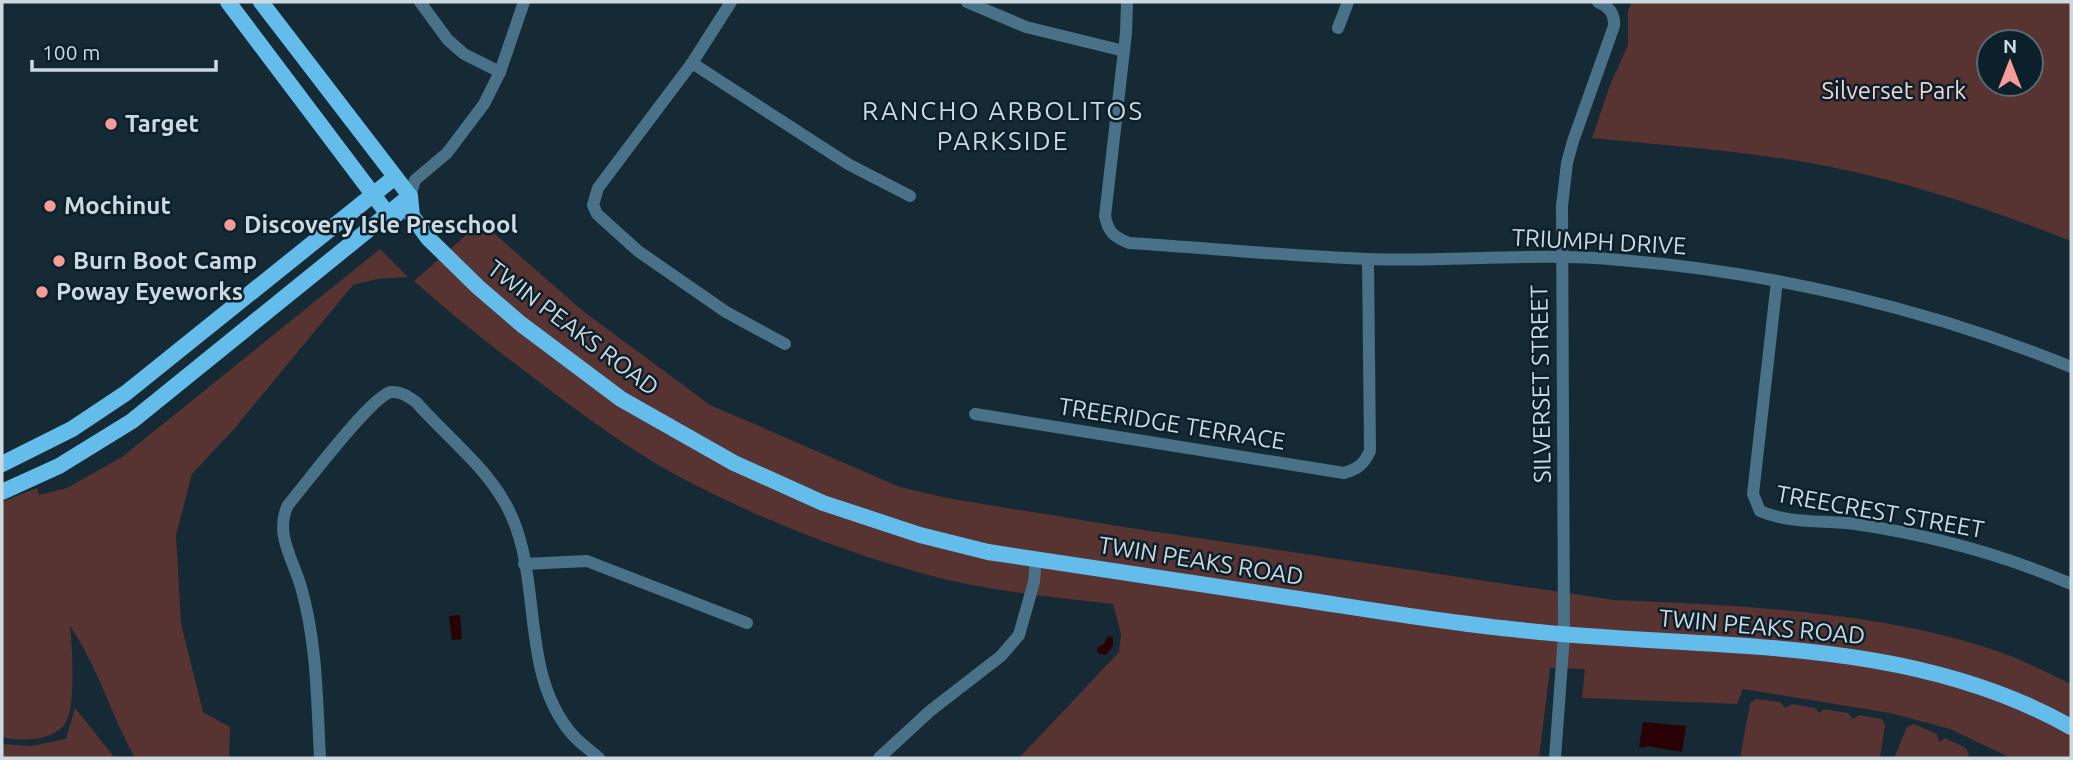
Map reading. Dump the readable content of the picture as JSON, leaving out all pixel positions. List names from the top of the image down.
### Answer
{
  "streets": {
    "main road": ["TWIN PEAKS ROAD"],
    "street": [
      "TRIUMPH DRIVE",
      "SILVERSET STREET",
      "TREERIDGE TERRACE",
      "TREECREST STREET"
    ]
  },
  "crossings": [
    ["TRIUMPH DRIVE", "SILVERSET STREET"],
    ["TRIUMPH DRIVE", "TREERIDGE TERRACE"],
    ["TRIUMPH DRIVE", "TREECREST STREET"],
    ["TWIN PEAKS ROAD", "SILVERSET STREET"]
  ],
  "districts": ["RANCHO ARBOLITOS PARKSIDE"],
  "parks": ["Silverset Park"],
  "places": [
    "Target",
    "Mochinut",
    "Discovery Isle Preschool",
    "Burn Boot Camp",
    "Poway Eyeworks"
  ],
  "scale_bar": "100 m",
  "north": "top"
}
